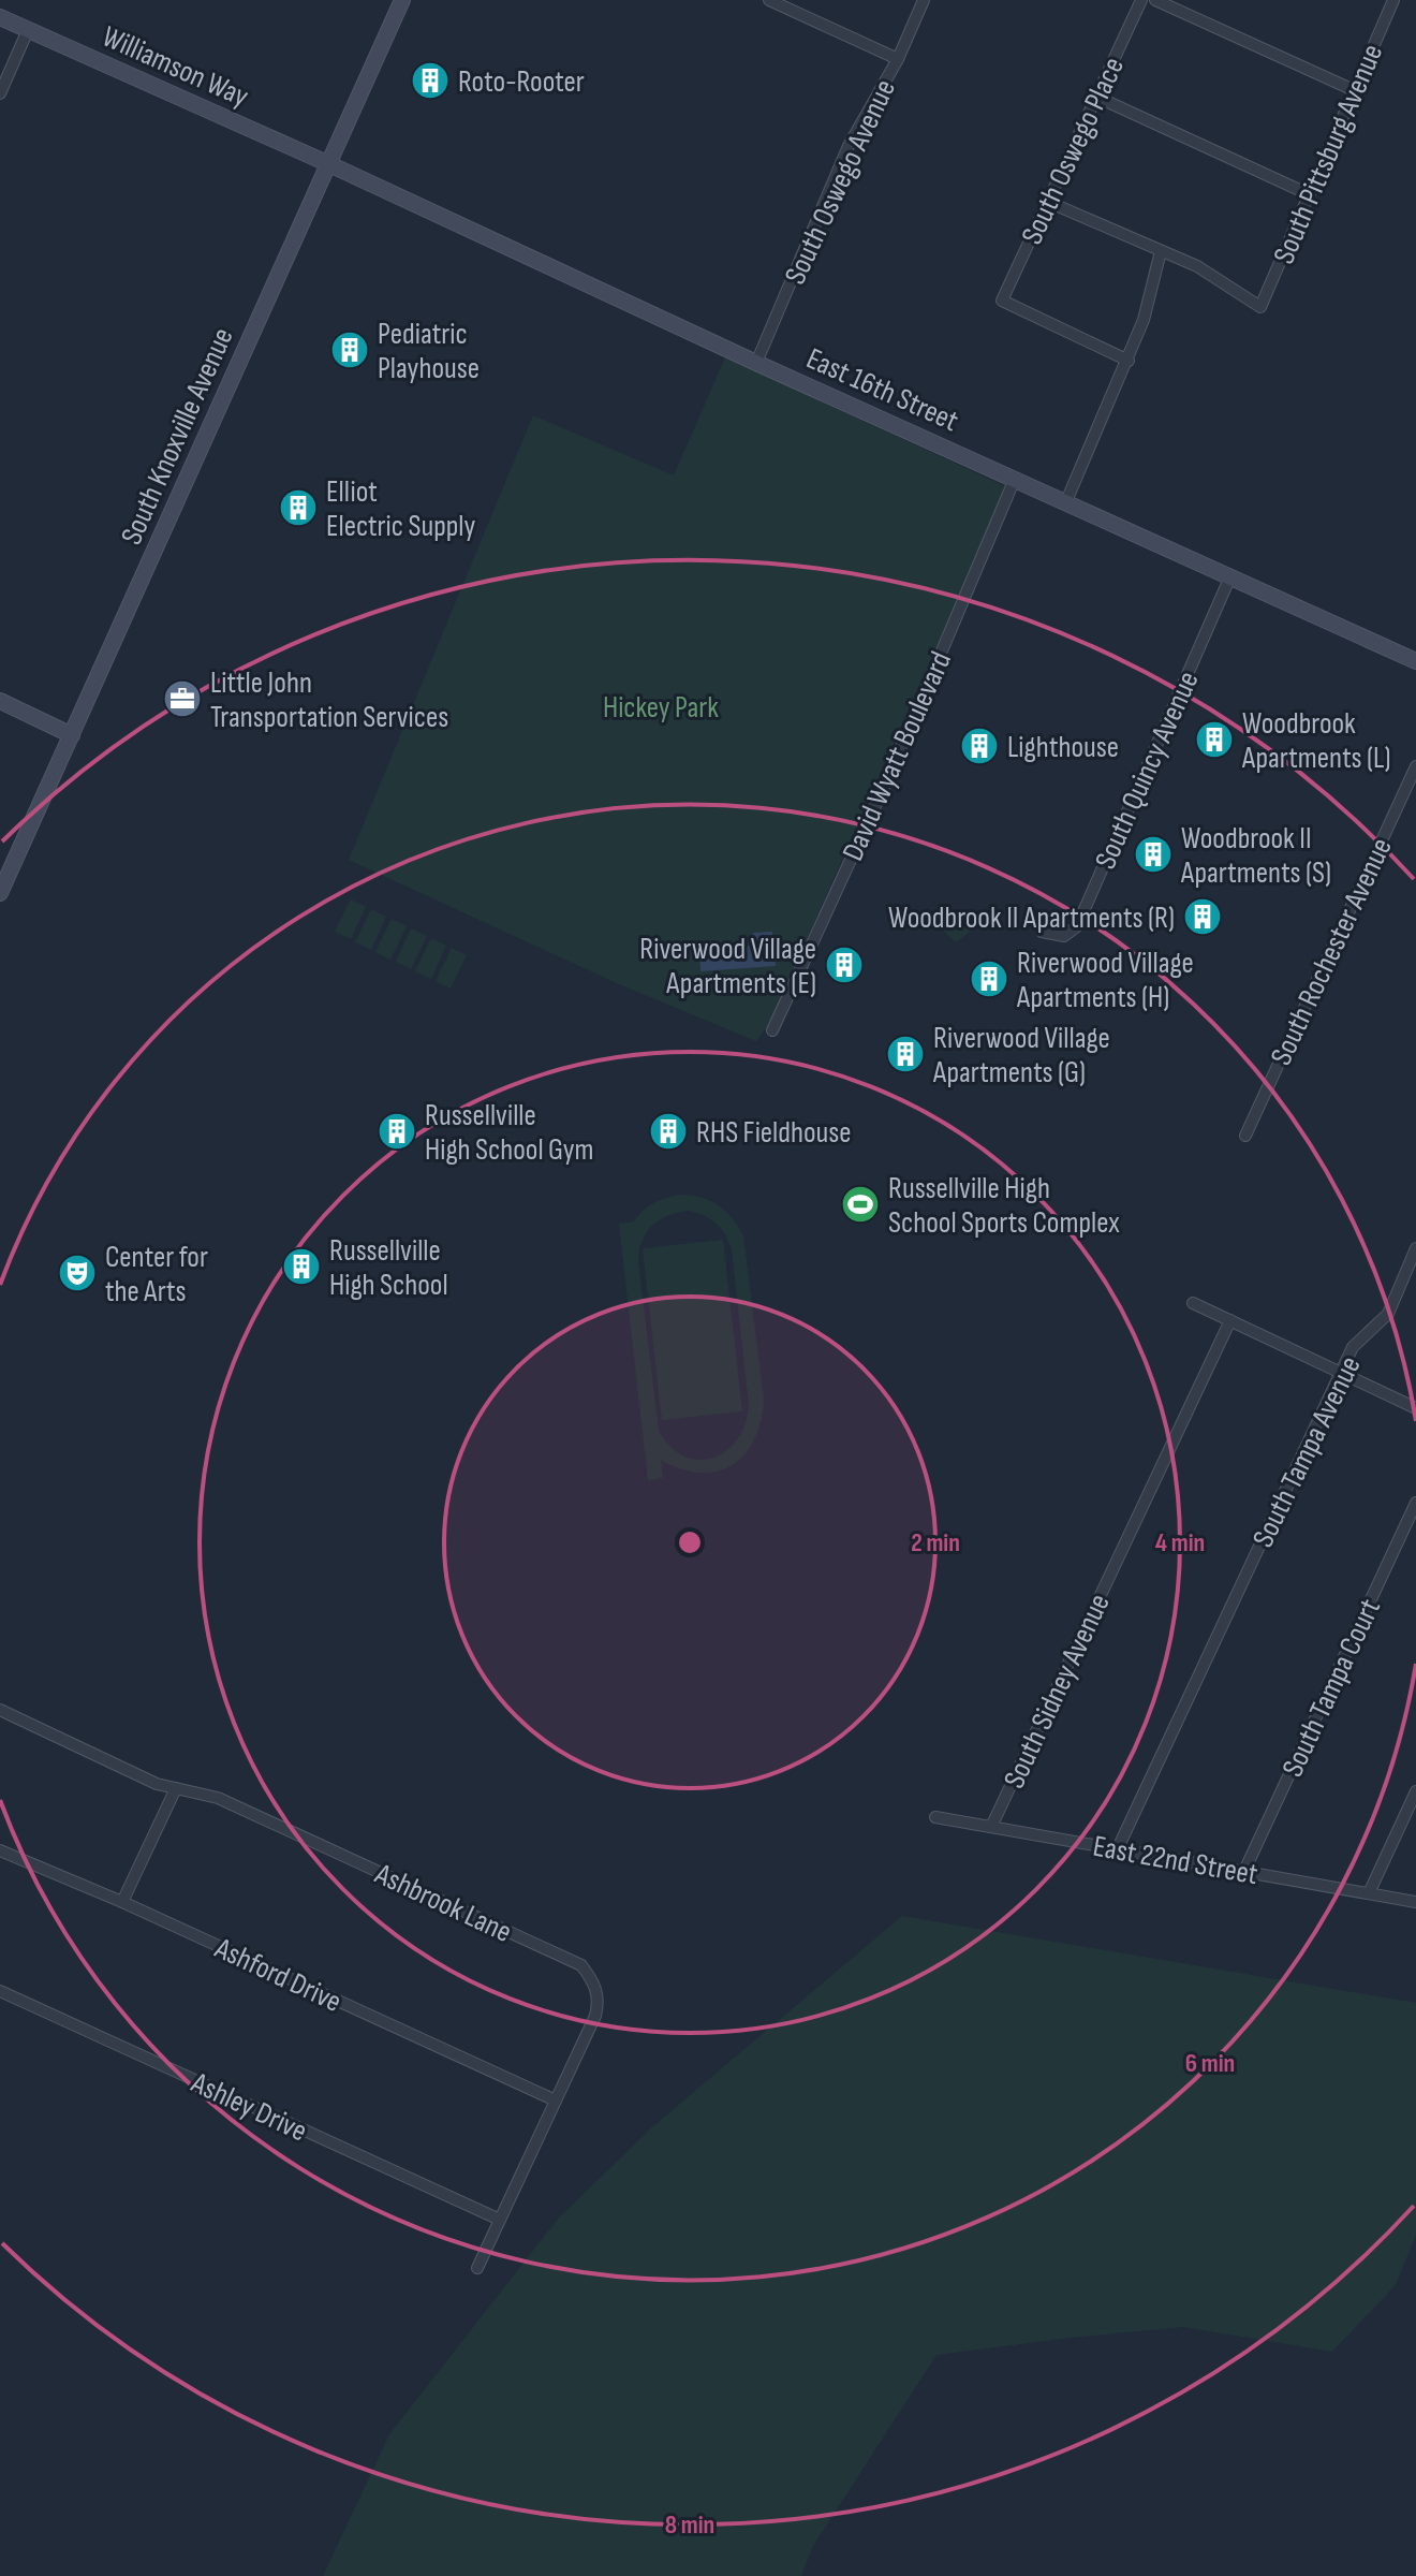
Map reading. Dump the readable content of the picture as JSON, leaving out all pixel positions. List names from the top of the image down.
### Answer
{
  "streets": {
    "street": [
      "Williamson Way",
      "South Oswego Place",
      "South Pittsburg Avenue",
      "South Oswego Avenue",
      "East 16th Street",
      "South Knoxville Avenue",
      "David Wyatt Boulevard",
      "South Quincy Avenue",
      "South Rochester Avenue",
      "South Tampa Avenue",
      "South Tampa Court",
      "South Sidney Avenue",
      "East 22nd Street",
      "Ashbrook Lane",
      "Ashford Drive",
      "Ashley Drive"
    ]
  },
  "crossings": [
    ["Williamson Way", "East 16th Street"],
    ["Williamson Way", "South Knoxville Avenue"],
    ["South Oswego Avenue", "East 16th Street"],
    ["East 16th Street", "South Knoxville Avenue"],
    ["East 16th Street", "David Wyatt Boulevard"],
    ["East 16th Street", "South Quincy Avenue"],
    ["South Tampa Avenue", "East 22nd Street"],
    ["South Tampa Court", "East 22nd Street"],
    ["South Sidney Avenue", "East 22nd Street"],
    ["Ashbrook Lane", "Ashford Drive"],
    ["Ashbrook Lane", "Ashley Drive"]
  ],
  "parks": ["Hickey Park"],
  "places": {
    "building": [
      "Roto-Rooter",
      "Pediatric Playhouse",
      "Elliot Electric Supply",
      "Woodbrook Apartments (L)",
      "Lighthouse",
      "Woodbrook II Apartments (S)",
      "Woodbrook II Apartments (R)",
      "Riverwood Village Apartments (E)",
      "Riverwood Village Apartments (H)",
      "Riverwood Village Apartments (G)",
      "Russellville High School Gym",
      "RHS Fieldhouse",
      "Russellville High School"
    ],
    "office": ["Little John Transportation Services"],
    "sports": ["Russellville High School Sports Complex"],
    "theatre": ["Center for the Arts"]
  },
  "rings": [
    "2 min",
    "4 min",
    "6 min",
    "8 min"
  ]
}
